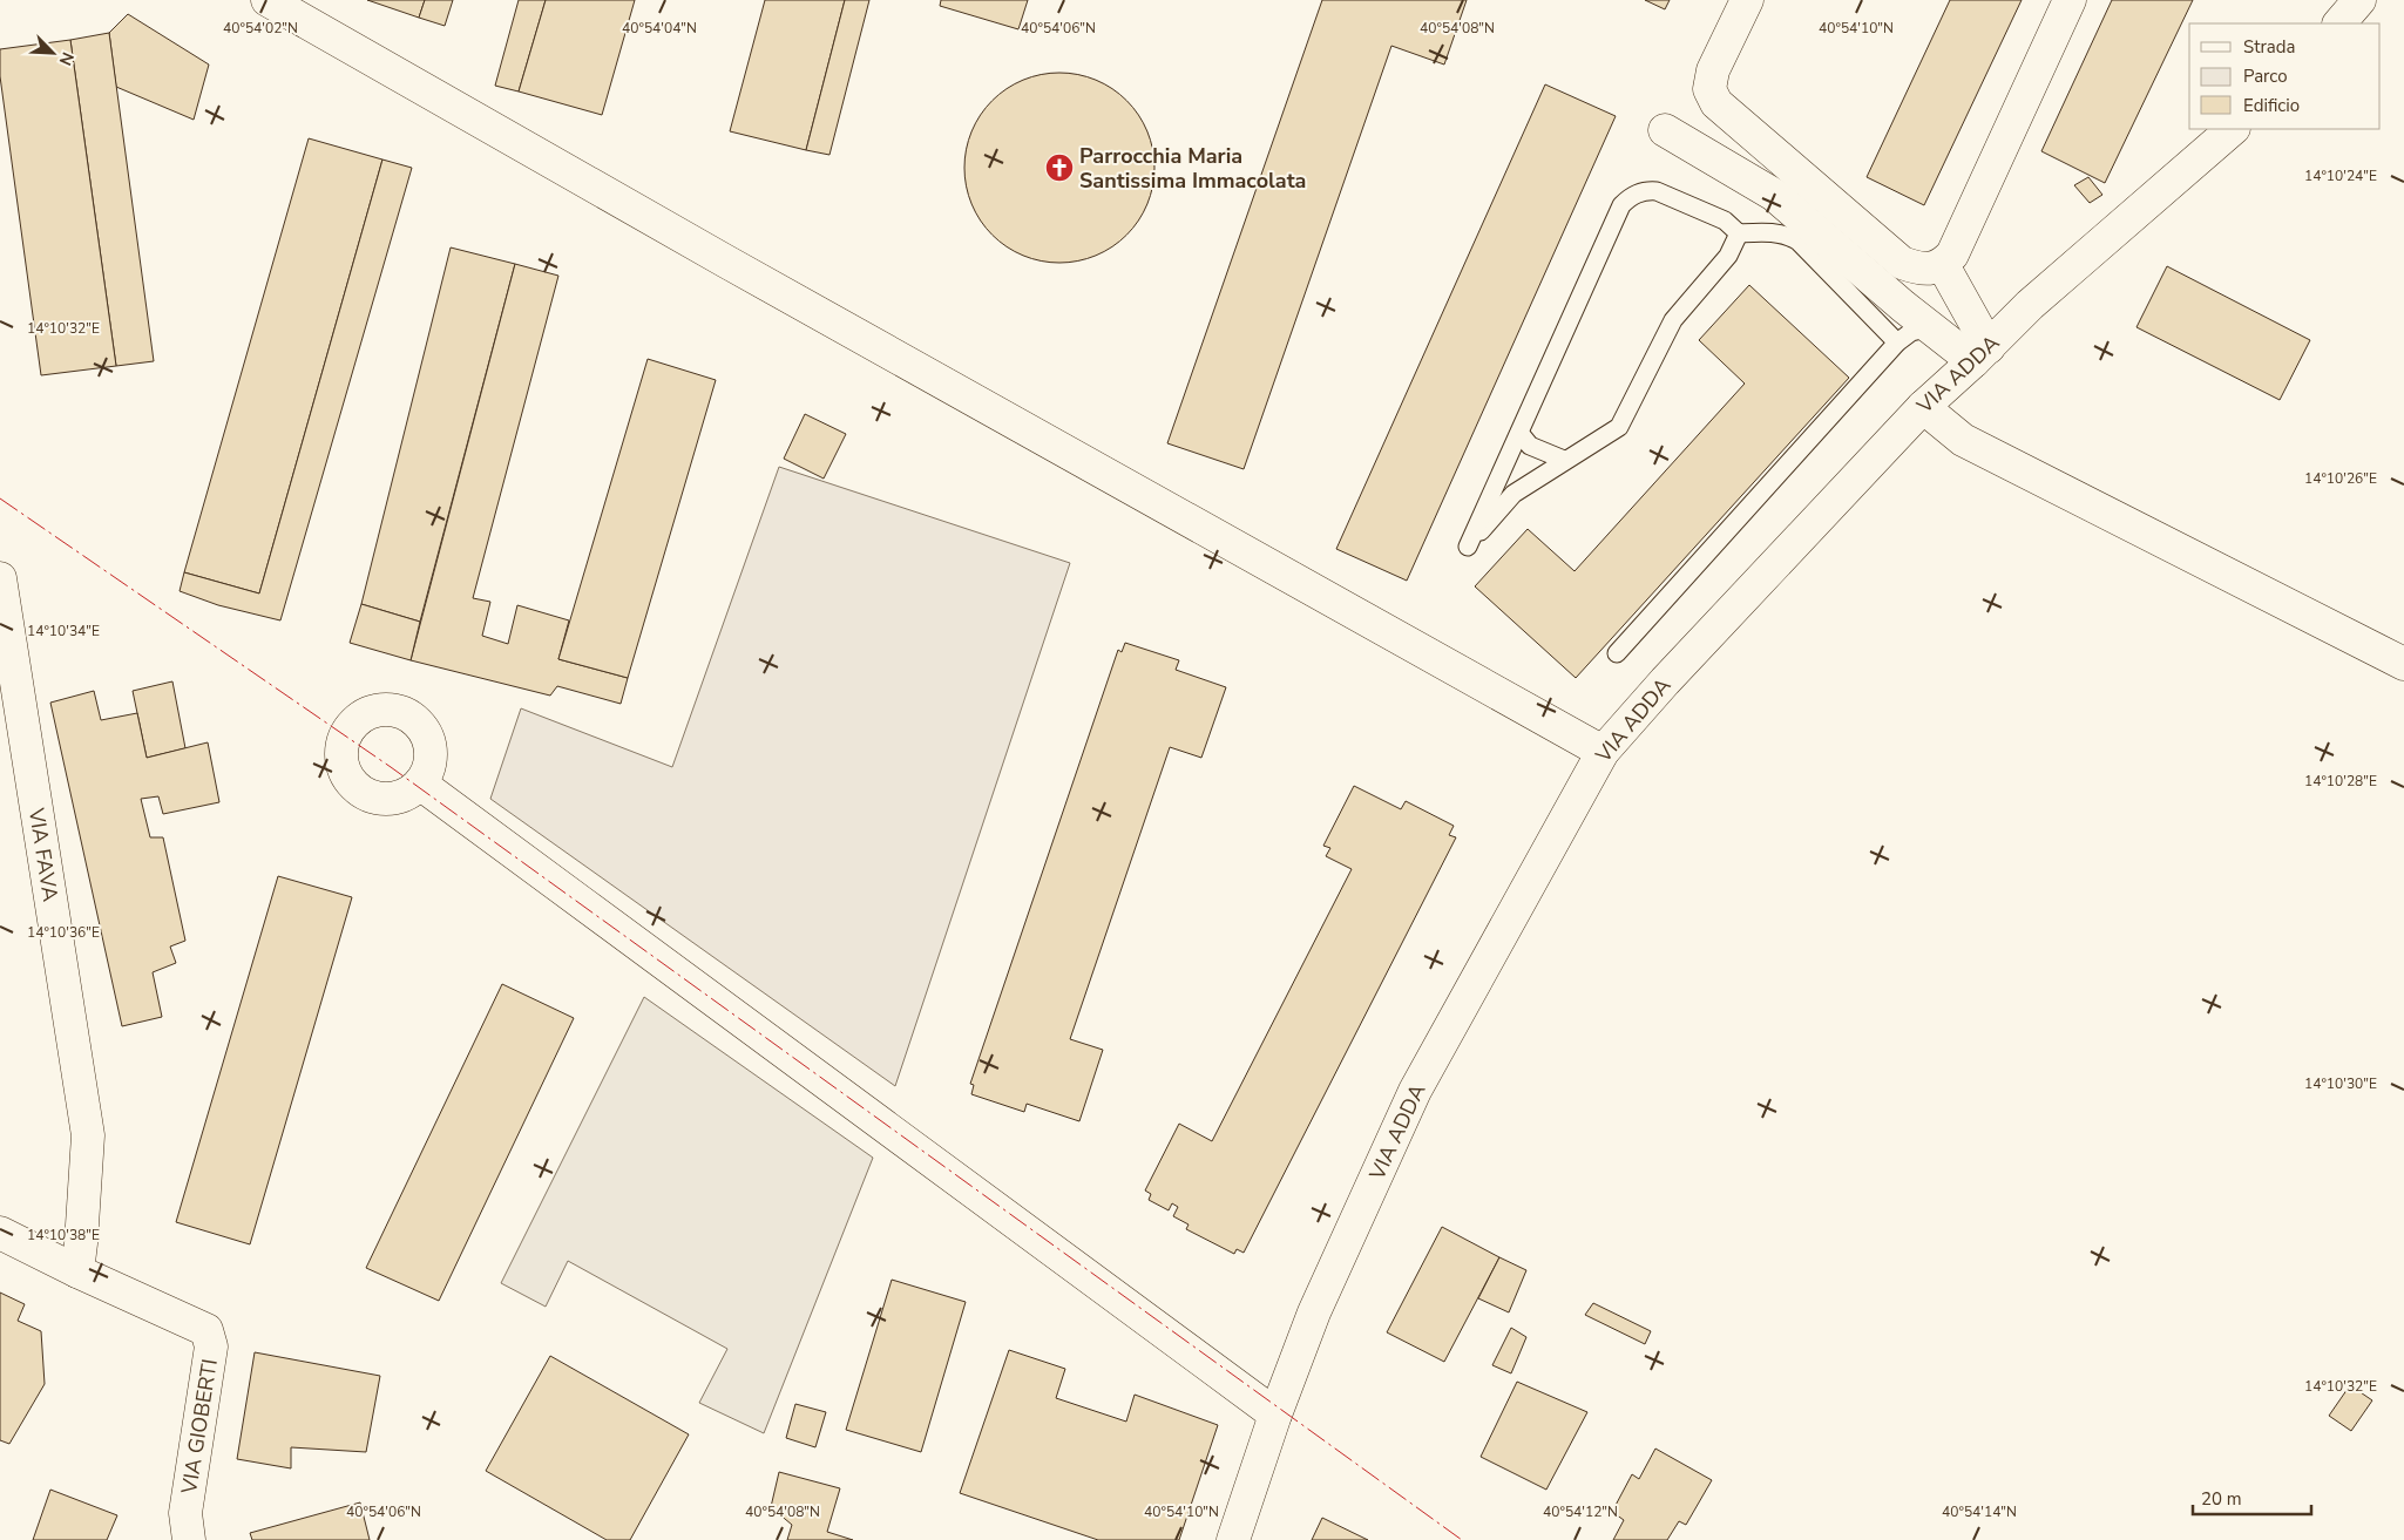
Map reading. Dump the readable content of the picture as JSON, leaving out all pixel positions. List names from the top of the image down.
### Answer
{
  "streets": {
    "street": ["VIA ADDA", "VIA FAVA", "VIA GIOBERTI"]
  },
  "crossings": [
    ["VIA FAVA", "VIA GIOBERTI"]
  ],
  "places": {
    "church": ["Parrocchia Maria Santissima Immacolata"]
  },
  "legend": ["Strada", "Parco", "Edificio"],
  "scale_bar": "20 m",
  "north": "bottom right",
  "coordinates": [
    "40°54'02\"N",
    "40°54'06\"N",
    "40°54'08\"N",
    "40°54'10\"N",
    "40°54'04\"N",
    "14°10'24\"E",
    "14°10'32\"E",
    "14°10'26\"E",
    "14°10'34\"E",
    "14°10'28\"E",
    "14°10'36\"E",
    "14°10'30\"E",
    "14°10'38\"E",
    "40°54'12\"N",
    "40°54'14\"N"
  ]
}
